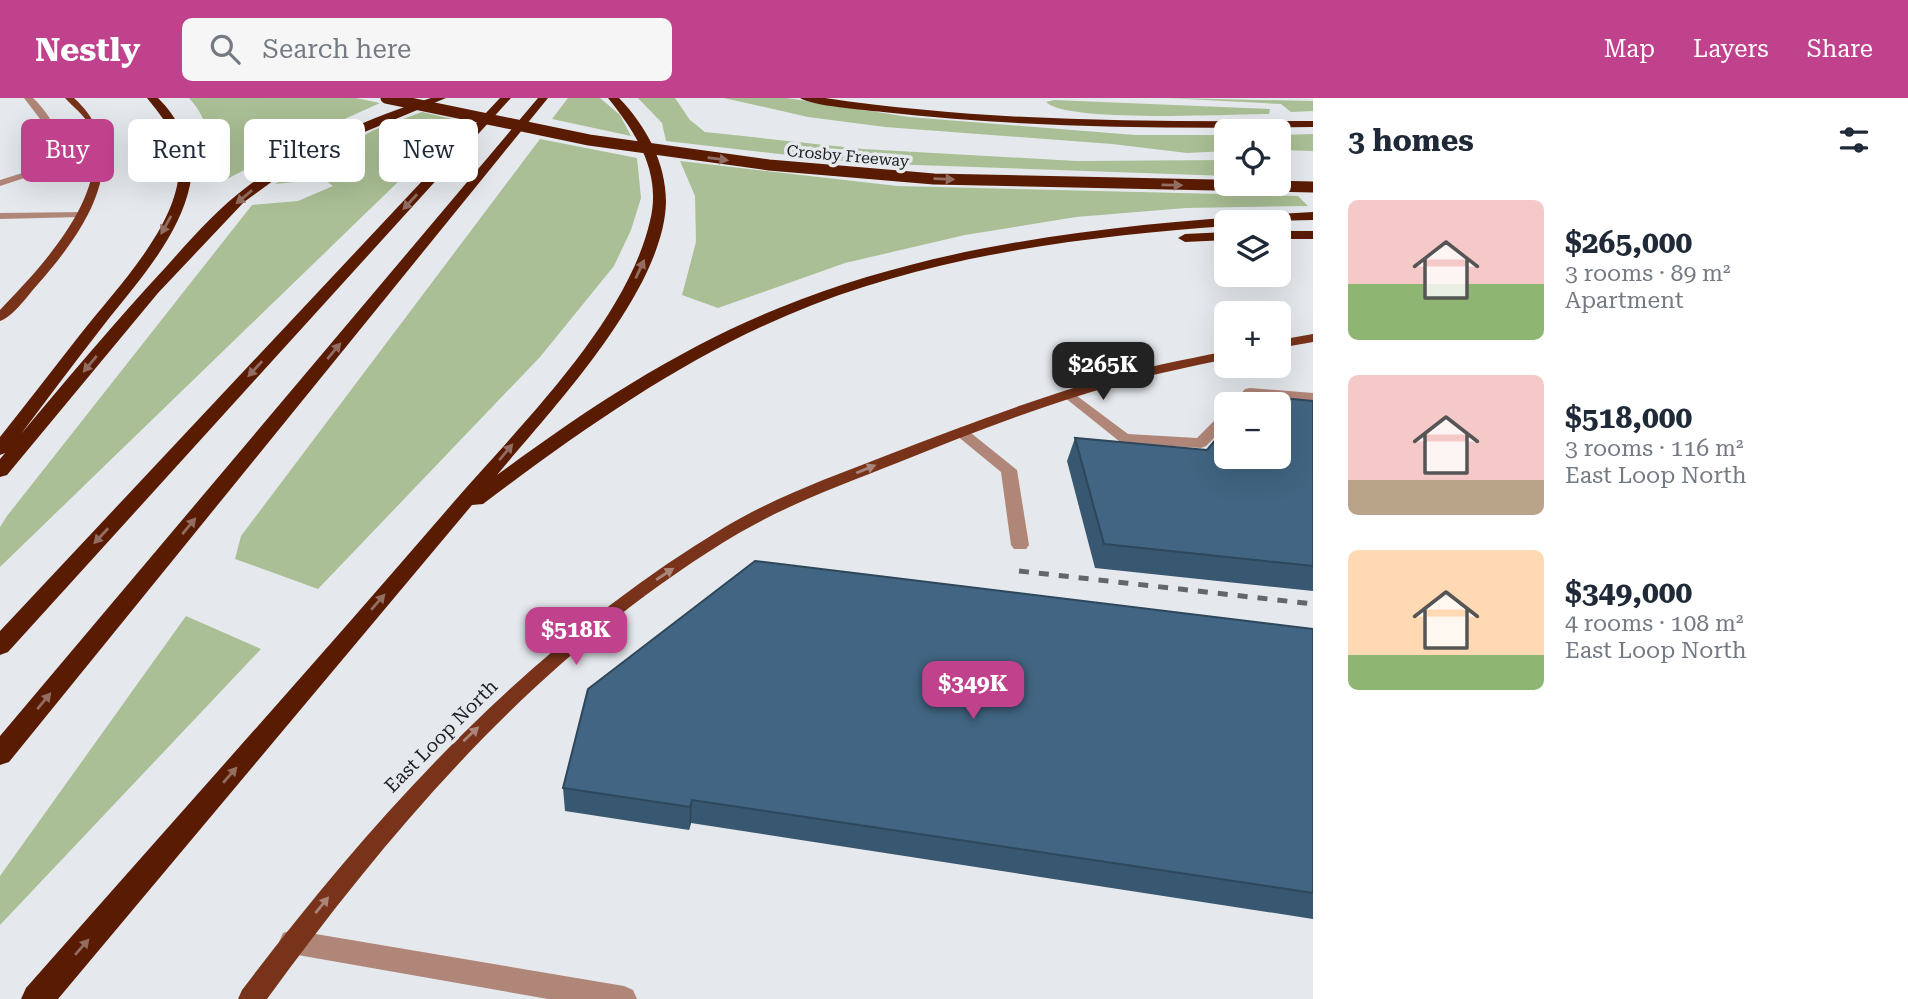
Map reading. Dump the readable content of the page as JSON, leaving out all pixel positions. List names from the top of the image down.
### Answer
{
  "streets": {
    "highway": ["Crosby Freeway"],
    "main road": ["East Loop North"]
  },
  "one_way": ["East Loop North"],
  "page": {
    "header": "Nestly",
    "search": "Search here",
    "nav": ["Map", "Layers", "Share"],
    "heading": "3 homes",
    "map_buttons": ["+", "−"],
    "chip": [
      "Buy",
      "Rent",
      "Filters",
      "New"
    ],
    "list": [
      {
        "name": "$265,000",
        "note": "3 rooms · 89 m² · Apartment"
      },
      {
        "name": "$518,000",
        "note": "3 rooms · 116 m² · East Loop North"
      },
      {
        "name": "$349,000",
        "note": "4 rooms · 108 m² · East Loop North"
      }
    ],
    "price": ["$265K", "$518K", "$349K"]
  }
}
